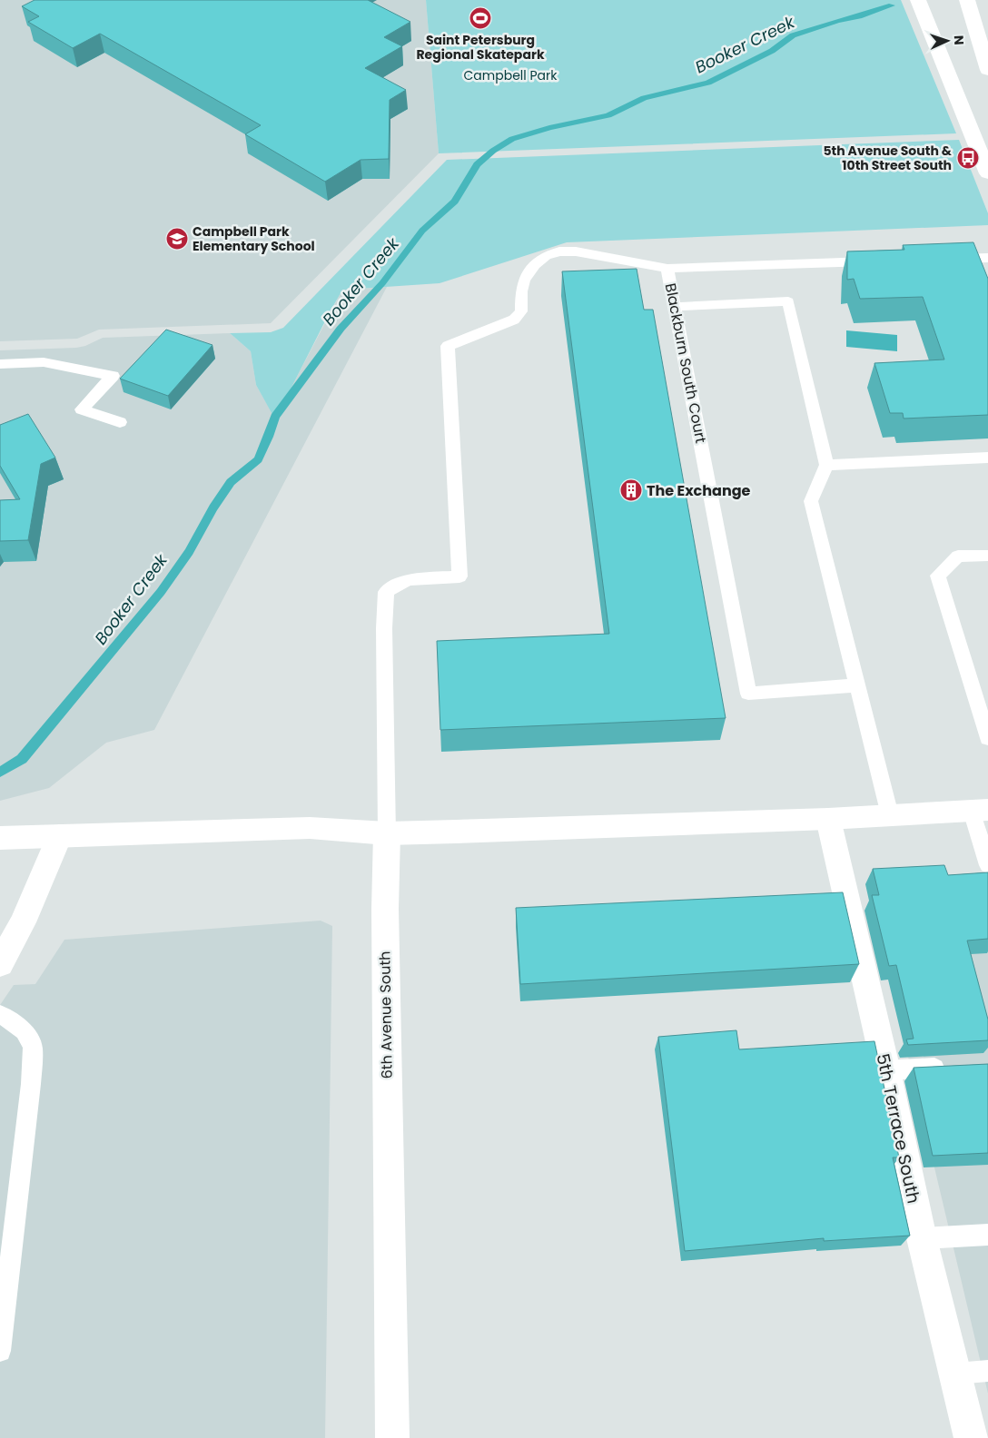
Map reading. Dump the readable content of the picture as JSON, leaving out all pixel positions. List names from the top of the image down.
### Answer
{
  "streets": {
    "main road": ["6th Avenue South", "5th Terrace South"],
    "lane": ["Blackburn South Court"]
  },
  "water": ["Booker Creek"],
  "parks": ["Campbell Park"],
  "places": {
    "sports": ["Saint Petersburg Regional Skatepark"],
    "bus stop": ["5th Avenue South & 10th Street South"],
    "school or university": ["Campbell Park Elementary School"],
    "building": ["The Exchange"]
  },
  "north": "right"
}
